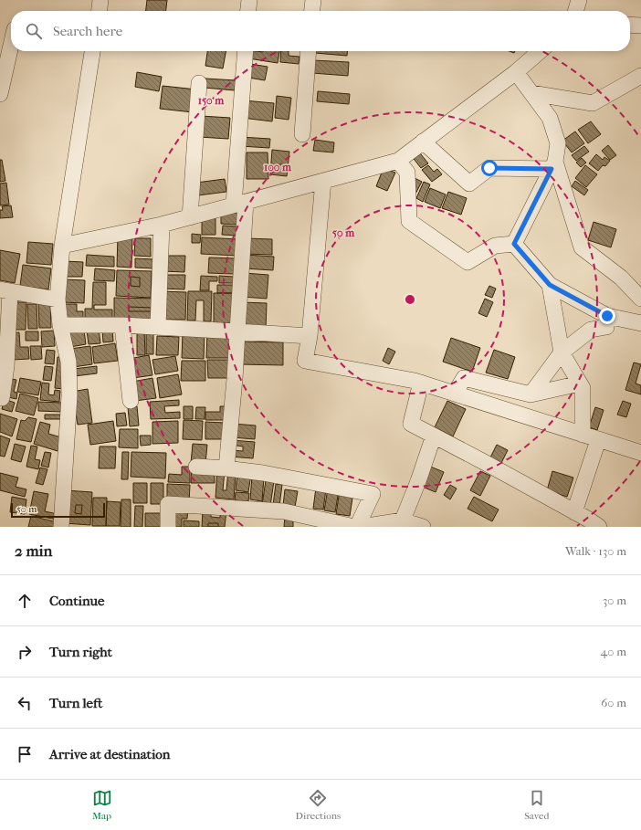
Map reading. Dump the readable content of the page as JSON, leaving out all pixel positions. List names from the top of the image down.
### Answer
{
  "scale_bar": "50 m",
  "page": {
    "search": "Search here",
    "scale": "50 m",
    "heading": ["2 min", "Walk · 130 m"],
    "list": [
      ["Continue", "30 m"],
      ["Turn right", "40 m"],
      ["Turn left", "60 m"],
      "Arrive at destination"
    ],
    "nav": ["Map", "Directions", "Saved"]
  },
  "rings": ["150 m", "100 m", "50 m"]
}
